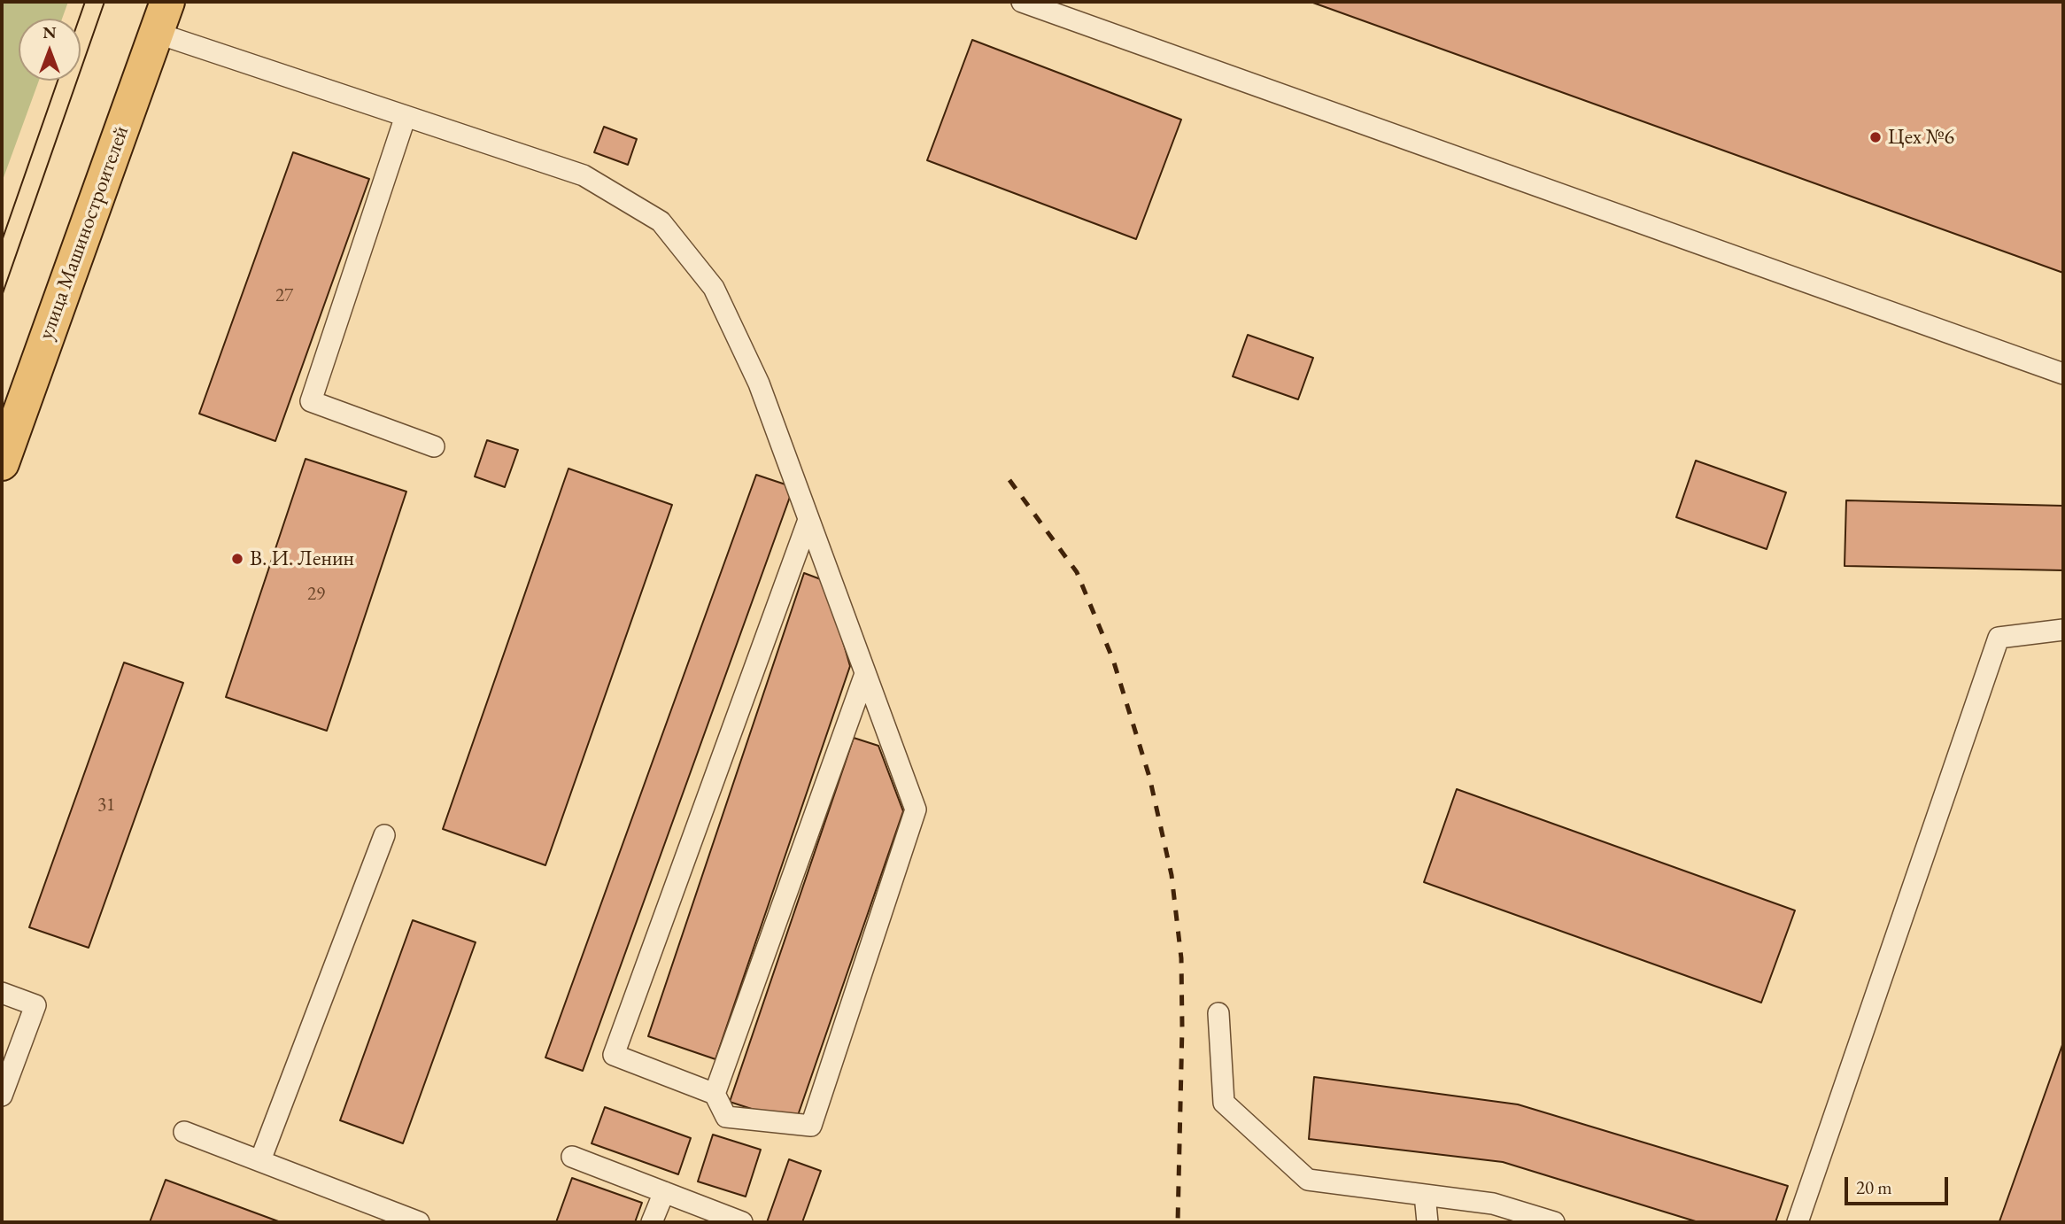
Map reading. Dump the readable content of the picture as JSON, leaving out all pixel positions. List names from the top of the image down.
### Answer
{
  "streets": {
    "main road": ["улица Машиностроителей"]
  },
  "places": ["Цех №6", "В. И. Ленин"],
  "house_numbers": ["27", "29", "31"],
  "scale_bar": "20 m",
  "north": "top"
}
